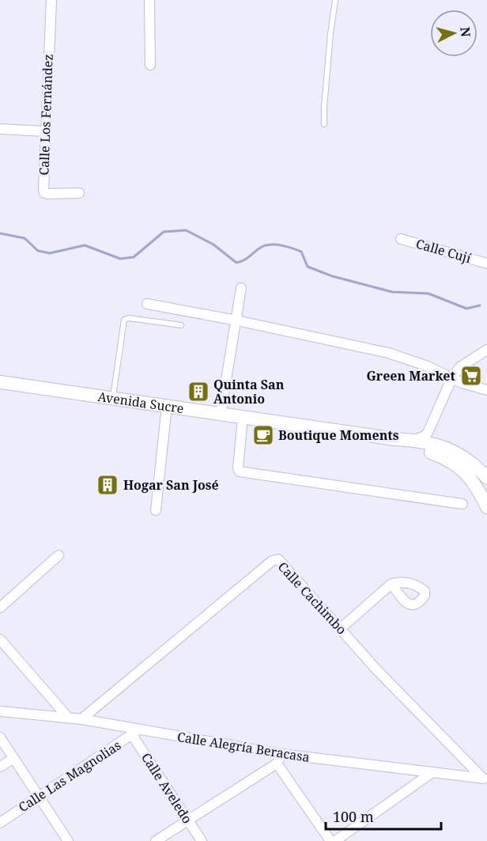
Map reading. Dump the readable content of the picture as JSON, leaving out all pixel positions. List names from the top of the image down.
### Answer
{
  "streets": {
    "main road": ["Avenida Sucre"],
    "street": [
      "Calle Los Fernández",
      "Calle Cují",
      "Calle Cachimbo",
      "Calle Alegría Beracasa",
      "Calle Las Magnolias",
      "Calle Aveledo"
    ]
  },
  "crossings": [
    ["Calle Cachimbo", "Calle Alegría Beracasa"],
    ["Calle Alegría Beracasa", "Calle Las Magnolias"],
    ["Calle Alegría Beracasa", "Calle Aveledo"],
    ["Calle Las Magnolias", "Calle Aveledo"]
  ],
  "places": {
    "supermarket": ["Green Market"],
    "building": ["Quinta San Antonio", "Hogar San José"],
    "cafe": ["Boutique Moments"]
  },
  "scale_bar": "100 m",
  "north": "right"
}
